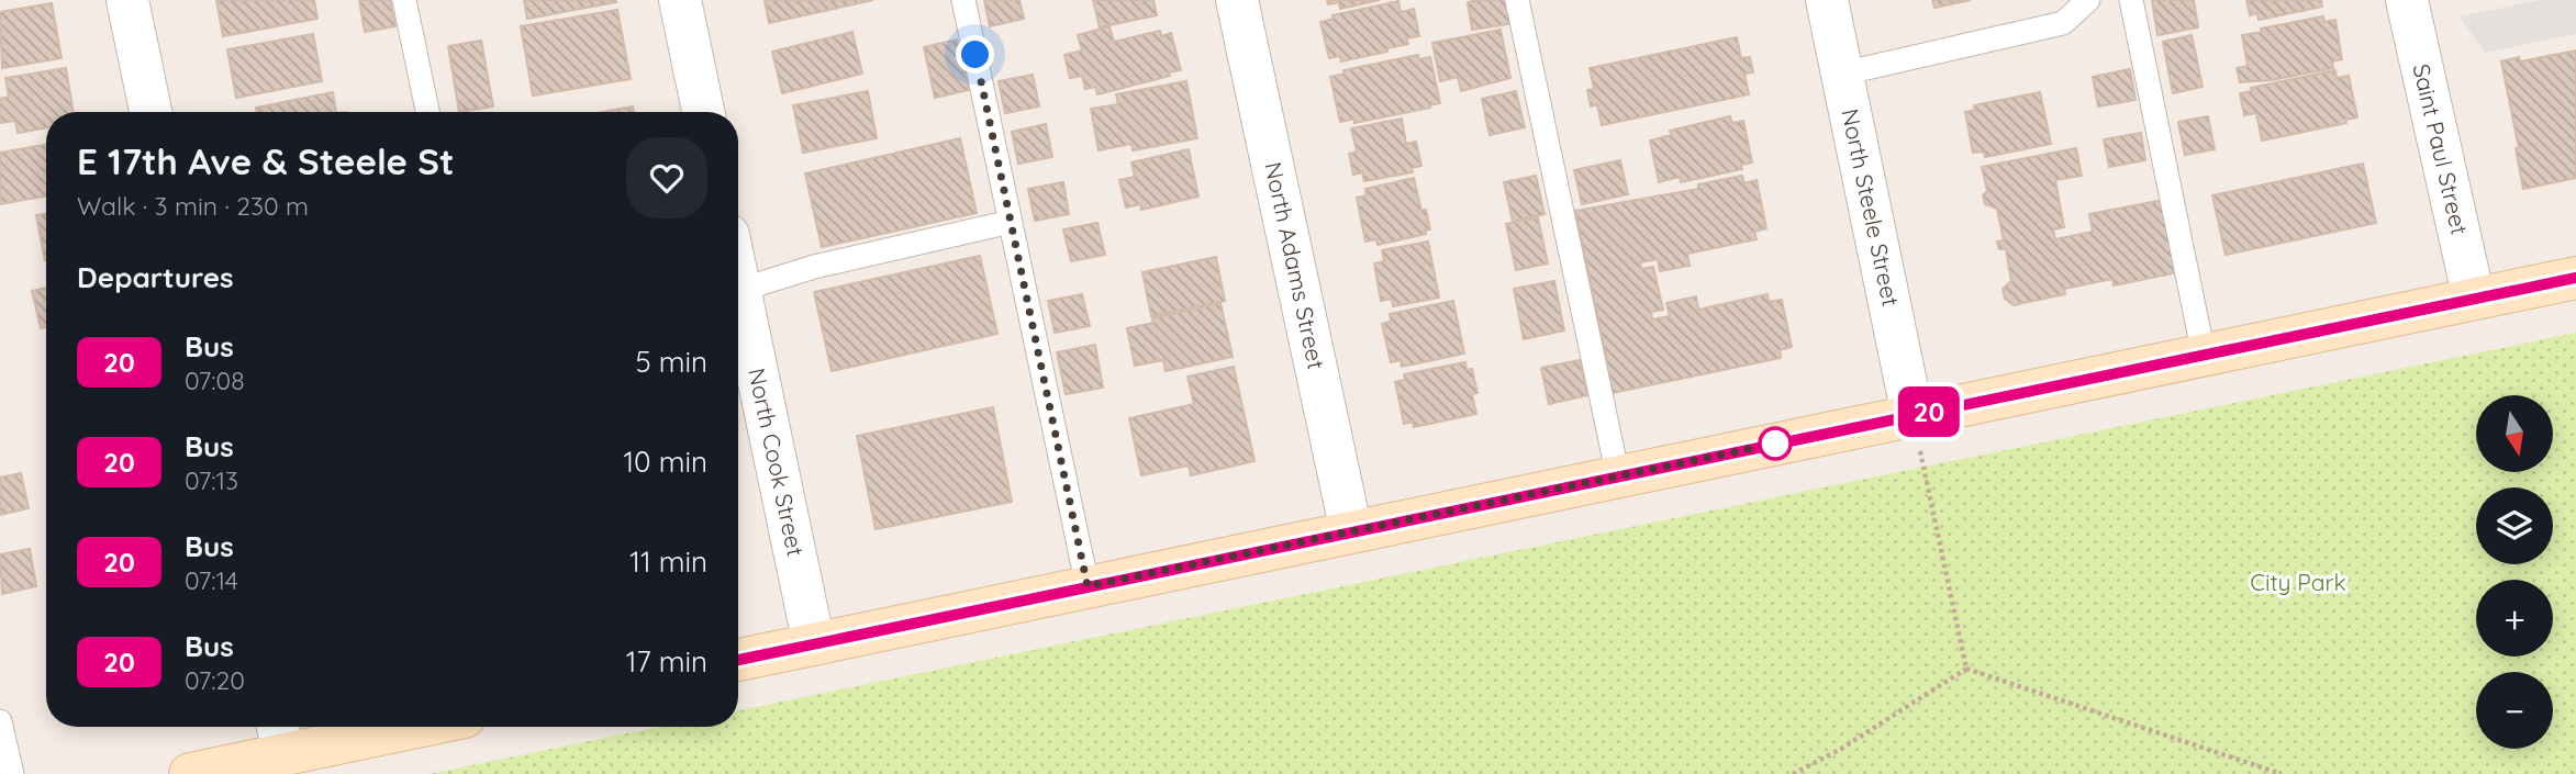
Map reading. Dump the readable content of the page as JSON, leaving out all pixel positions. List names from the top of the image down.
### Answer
{
  "streets": {
    "street": [
      "Saint Paul Street",
      "North Steele Street",
      "North Adams Street",
      "North Cook Street"
    ]
  },
  "parks": ["City Park"],
  "lines": ["bus line 20"],
  "north": "bottom",
  "page": {
    "on_map": "20",
    "heading": [
      ["E 17th Ave & Steele St", "Walk · 3 min · 230 m"],
      "Departures"
    ],
    "list": [
      {
        "mark": "20",
        "name": "Bus",
        "note": "07:08",
        "value": "5 min"
      },
      {
        "mark": "20",
        "name": "Bus",
        "note": "07:13",
        "value": "10 min"
      },
      {
        "mark": "20",
        "name": "Bus",
        "note": "07:14",
        "value": "11 min"
      },
      {
        "mark": "20",
        "name": "Bus",
        "note": "07:20",
        "value": "17 min"
      }
    ],
    "map_buttons": ["+", "−"]
  }
}
